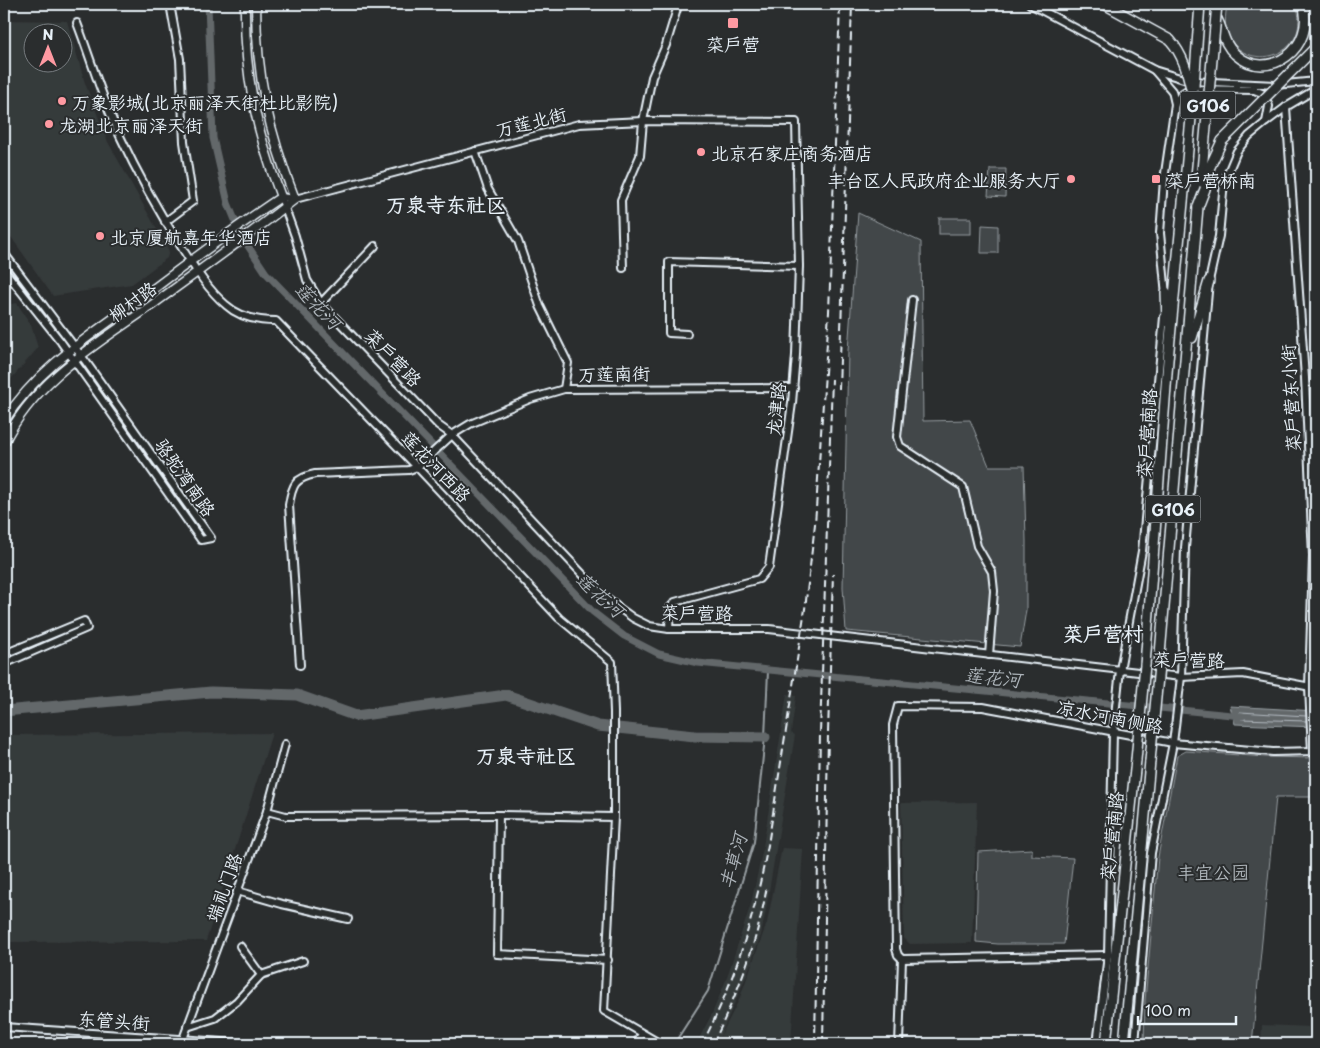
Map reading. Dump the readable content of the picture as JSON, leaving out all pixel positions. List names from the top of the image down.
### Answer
{
  "streets": {
    "highway": ["G106", "菜户营南路"],
    "main road": ["柳村路"],
    "street": [
      "万莲北街",
      "菜户营路",
      "万莲南街",
      "菜户营东小街",
      "龙津路",
      "莲花河西路",
      "骆驼湾南路",
      "凉水河南侧路",
      "端礼门路",
      "东管头街"
    ]
  },
  "crossings": [
    ["G106", "菜户营南路"],
    ["万莲北街", "柳村路"],
    ["万莲北街", "菜户营路"],
    ["万莲北街", "龙津路"],
    ["柳村路", "菜户营路"],
    ["柳村路", "莲花河西路"],
    ["柳村路", "骆驼湾南路"],
    ["菜户营路", "万莲南街"],
    ["菜户营路", "菜户营东小街"],
    ["菜户营路", "龙津路"],
    ["菜户营路", "菜户营南路"],
    ["万莲南街", "龙津路"],
    ["万莲南街", "莲花河西路"],
    ["菜户营东小街", "凉水河南侧路"],
    ["菜户营南路", "凉水河南侧路"],
    ["端礼门路", "东管头街"]
  ],
  "districts": ["万泉寺东社区", "菜户营村", "万泉寺社区"],
  "water": ["莲花河", "丰草河"],
  "parks": ["丰宜公园"],
  "places": {
    "transit": ["菜户营", "菜户营桥南"],
    "other": [
      "万象影城(北京丽泽天街杜比影院)",
      "龙湖北京丽泽天街",
      "北京石家庄商务酒店",
      "丰台区人民政府企业服务大厅",
      "北京厦航嘉年华酒店"
    ]
  },
  "scale_bar": "100 m",
  "north": "top"
}
